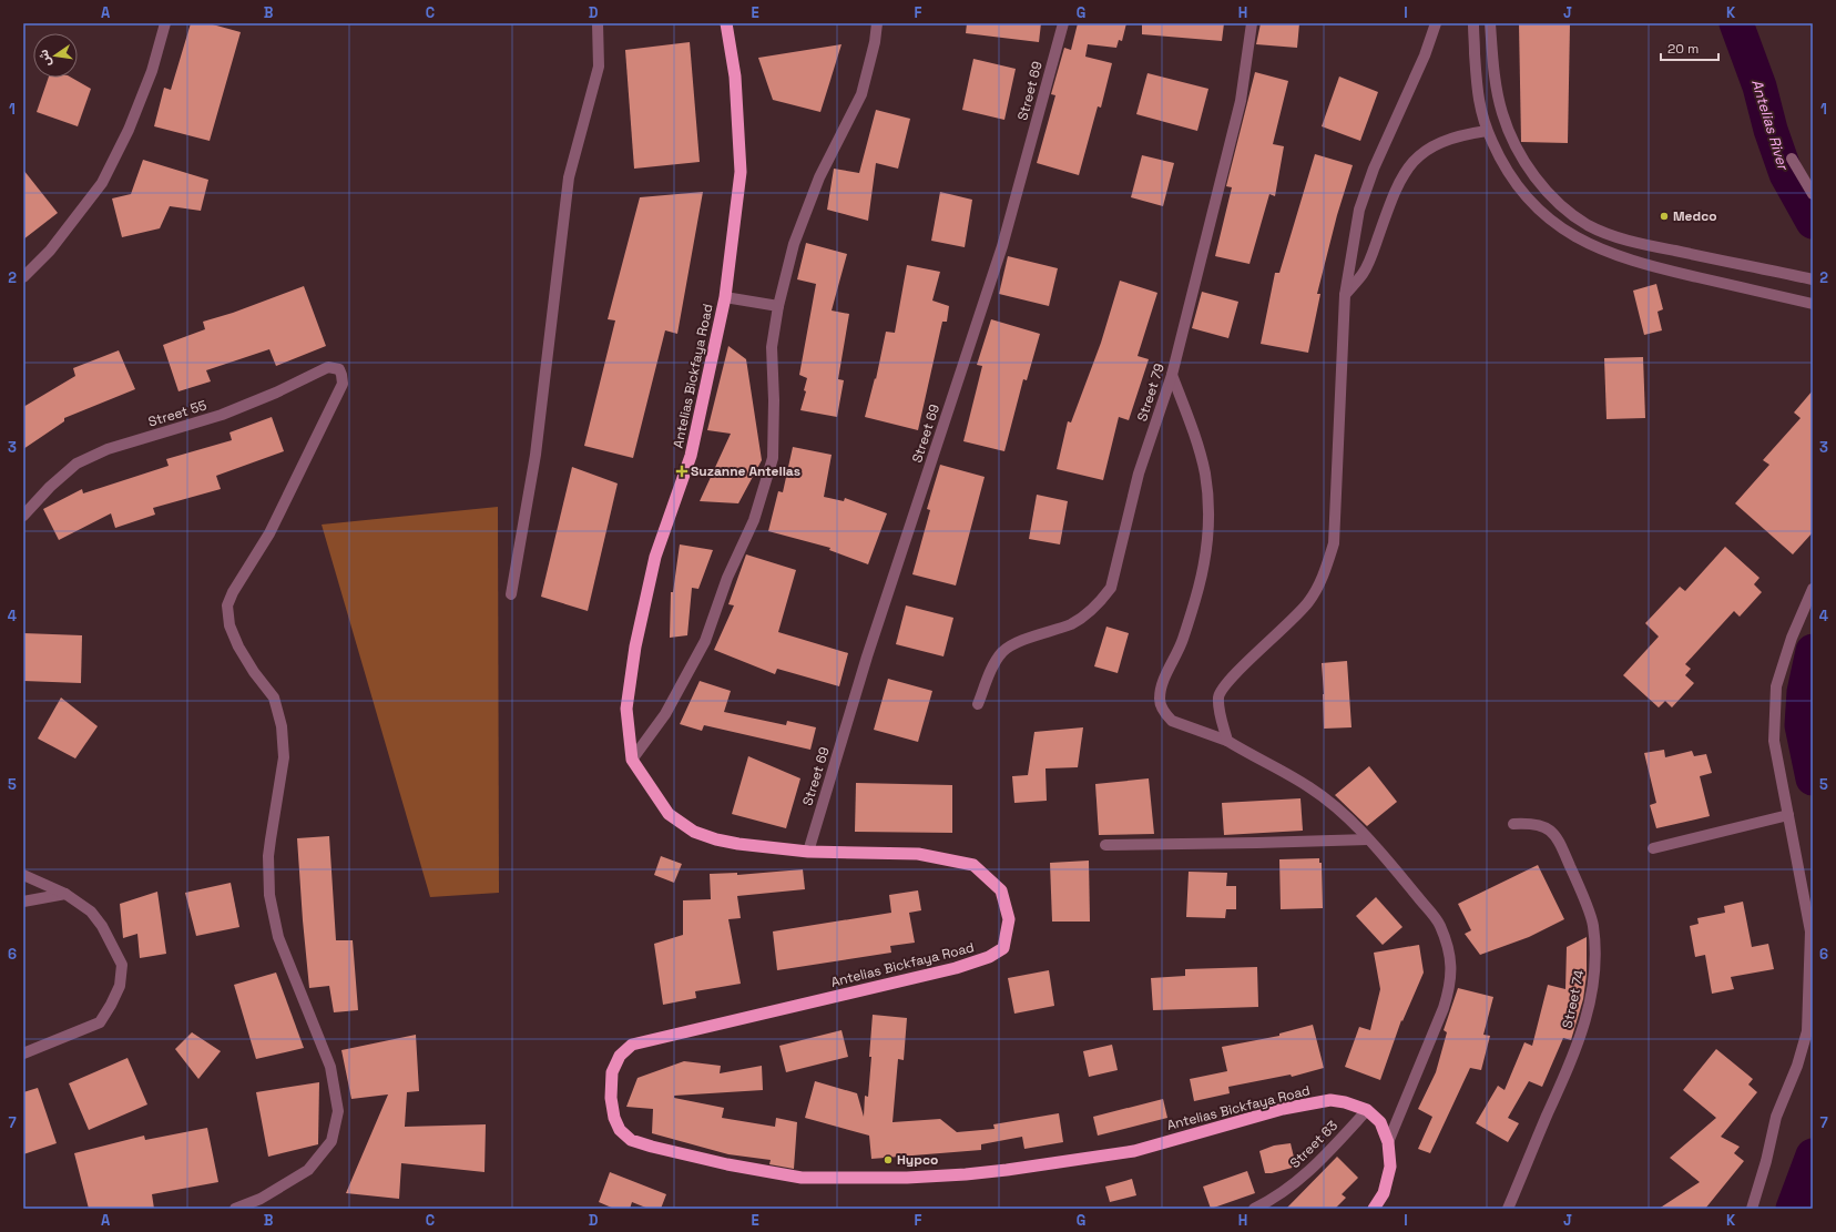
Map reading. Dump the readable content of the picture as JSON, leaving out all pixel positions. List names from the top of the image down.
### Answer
{
  "streets": {
    "highway": ["Antelias Bickfaya Road"],
    "street": [
      "Street 69",
      "Street 79",
      "Street 55",
      "Street 74",
      "Street 63"
    ]
  },
  "crossings": [
    ["Street 69", "Antelias Bickfaya Road"],
    ["Antelias Bickfaya Road", "Street 63"]
  ],
  "water": ["Antelias River"],
  "places": {
    "other": ["Medco", "Hypco"],
    "health": ["Suzanne Antelias"]
  },
  "scale_bar": "20 m",
  "north": "left",
  "grid": {
    "columns": [
      "A",
      "B",
      "C",
      "D",
      "E",
      "F",
      "G",
      "H",
      "I",
      "J",
      "K"
    ],
    "rows": [
      "1",
      "2",
      "3",
      "4",
      "5",
      "6",
      "7"
    ]
  }
}
